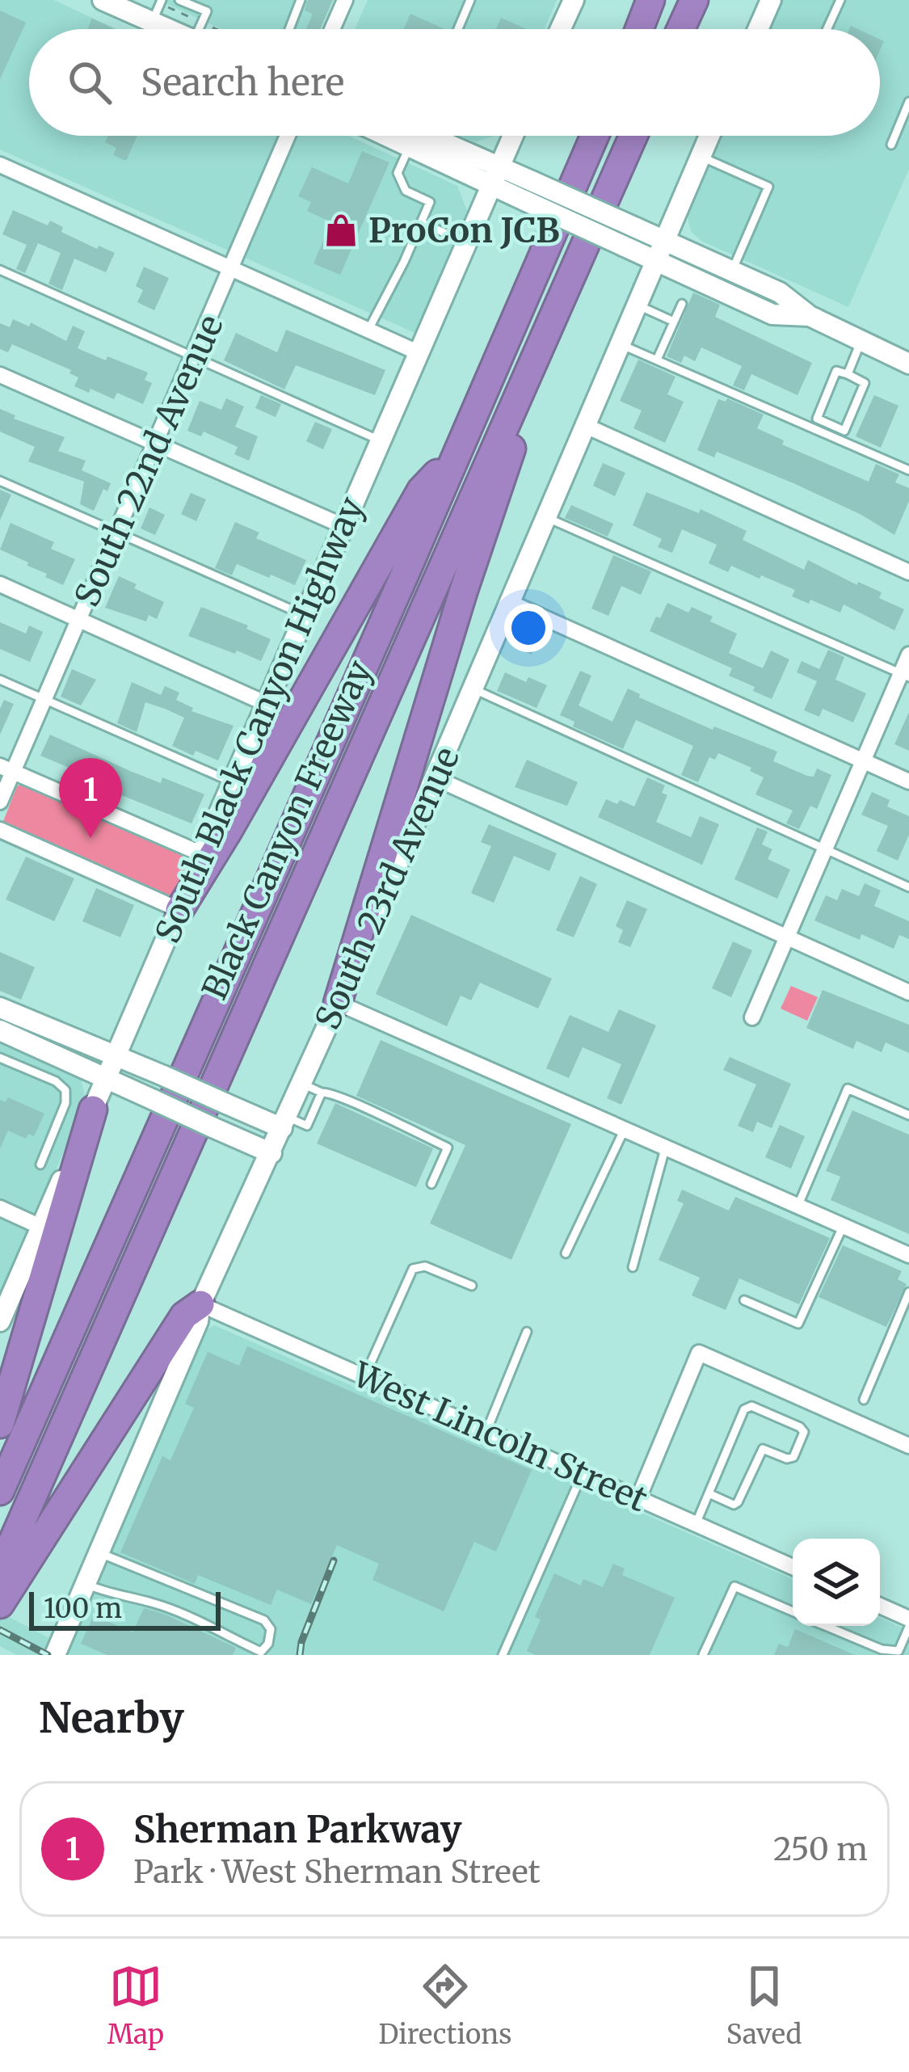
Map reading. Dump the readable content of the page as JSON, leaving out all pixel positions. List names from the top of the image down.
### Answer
{
  "streets": {
    "highway": ["Black Canyon Freeway"],
    "main road": ["South Black Canyon Highway", "South 23rd Avenue"],
    "street": ["South 22nd Avenue", "West Lincoln Street"]
  },
  "crossings": [
    ["South 23rd Avenue", "West Lincoln Street"]
  ],
  "places": {
    "shop": ["ProCon JCB"]
  },
  "scale_bar": "100 m",
  "page": {
    "search": "Search here",
    "pins": "1",
    "scale": "100 m",
    "heading": "Nearby",
    "list": [
      {
        "mark": "1",
        "name": "Sherman Parkway",
        "note": "Park · West Sherman Street",
        "value": "250 m"
      }
    ],
    "nav": ["Map", "Directions", "Saved"]
  }
}
